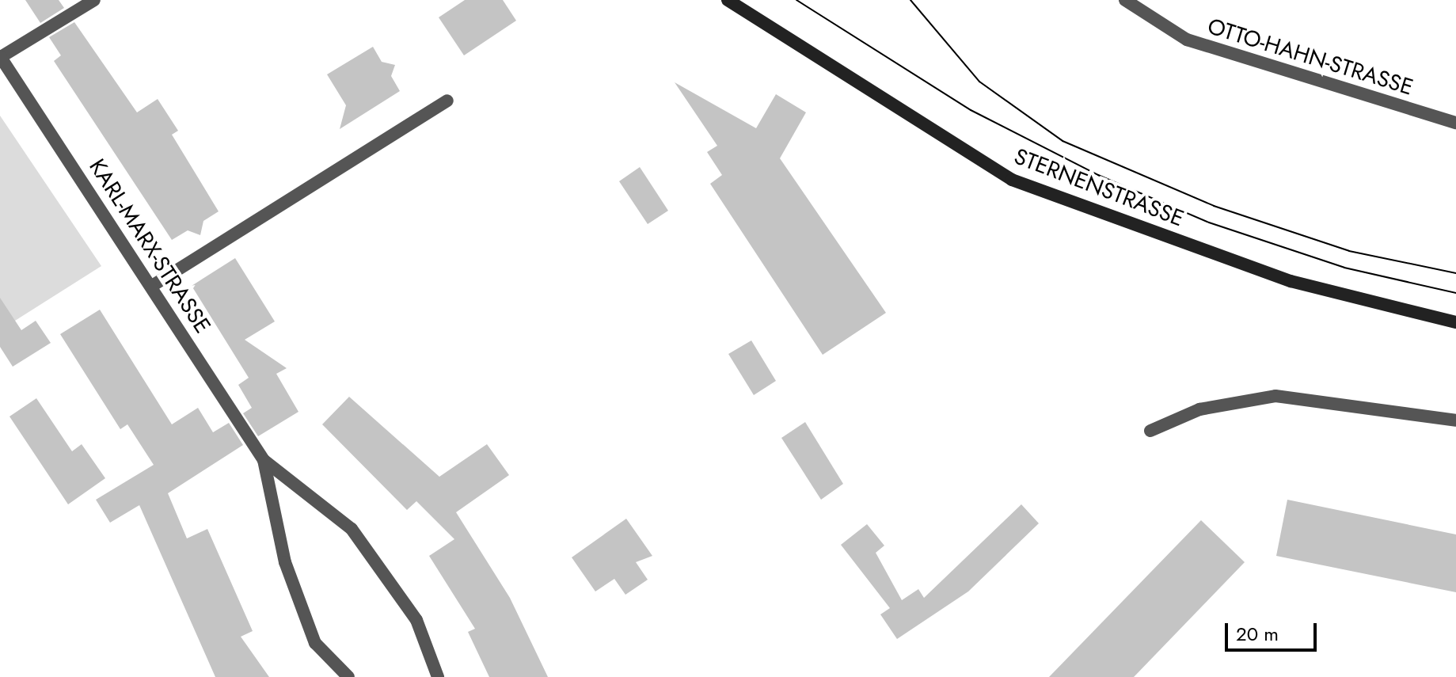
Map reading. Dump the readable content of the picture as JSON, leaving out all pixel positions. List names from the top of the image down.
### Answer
{
  "streets": {
    "street": ["OTTO-HAHN-STRASSE", "STERNENSTRASSE", "KARL-MARX-STRASSE"]
  },
  "scale_bar": "20 m"
}
